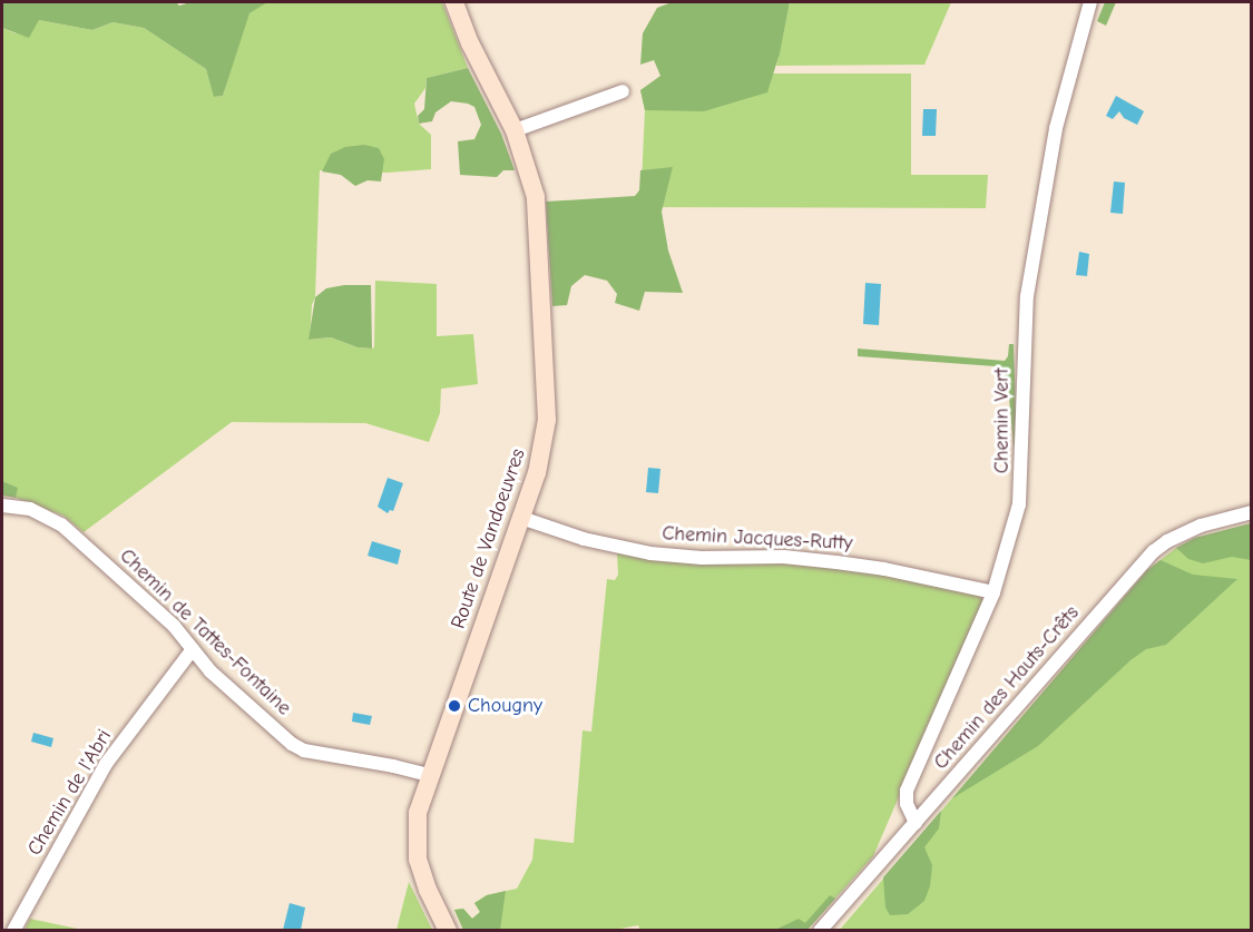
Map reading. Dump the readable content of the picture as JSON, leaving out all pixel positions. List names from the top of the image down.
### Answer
{
  "streets": {
    "main road": ["Route de Vandoeuvres"],
    "street": [
      "Chemin Vert",
      "Chemin Jacques-Rutty",
      "Chemin de Tattes-Fontaine",
      "Chemin des Hauts-Crêts",
      "Chemin de l'Abri"
    ]
  },
  "crossings": [
    ["Chemin Vert", "Chemin Jacques-Rutty"],
    ["Chemin Vert", "Chemin des Hauts-Crêts"],
    ["Route de Vandoeuvres", "Chemin Jacques-Rutty"],
    ["Route de Vandoeuvres", "Chemin de Tattes-Fontaine"],
    ["Chemin de Tattes-Fontaine", "Chemin de l'Abri"]
  ],
  "places": ["Chougny"]
}
